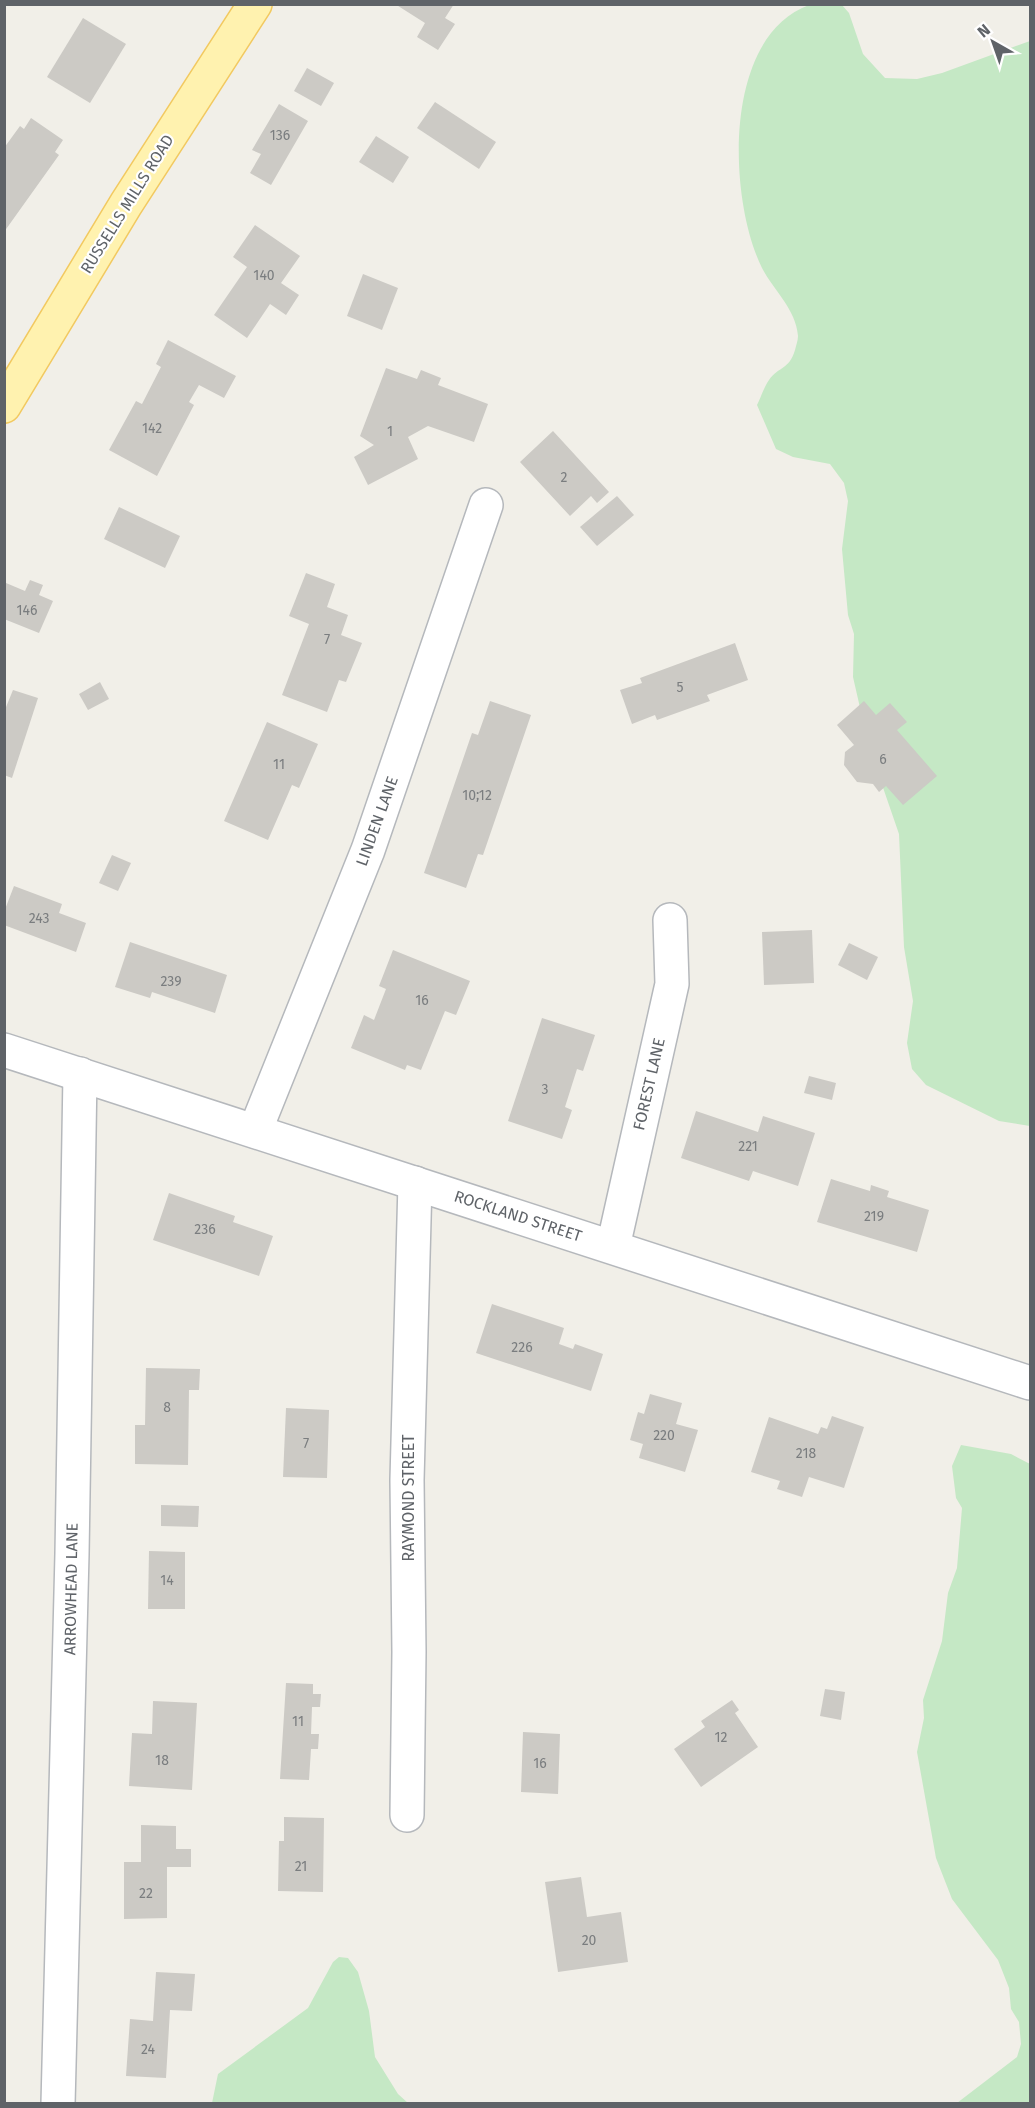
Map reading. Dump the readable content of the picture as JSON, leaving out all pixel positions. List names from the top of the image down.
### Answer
{
  "streets": {
    "main road": ["RUSSELLS MILLS ROAD"],
    "street": [
      "LINDEN LANE",
      "FOREST LANE",
      "ROCKLAND STREET",
      "RAYMOND STREET",
      "ARROWHEAD LANE"
    ]
  },
  "crossings": [
    ["LINDEN LANE", "ROCKLAND STREET"],
    ["FOREST LANE", "ROCKLAND STREET"],
    ["ROCKLAND STREET", "RAYMOND STREET"],
    ["ROCKLAND STREET", "ARROWHEAD LANE"]
  ],
  "house_numbers": [
    "136",
    "140",
    "142",
    "1",
    "2",
    "146",
    "7",
    "5",
    "6",
    "11",
    "10;12",
    "243",
    "239",
    "16",
    "3",
    "221",
    "219",
    "236",
    "226",
    "8",
    "220",
    "7",
    "218",
    "14",
    "11",
    "12",
    "18",
    "16",
    "21",
    "22",
    "20",
    "24"
  ],
  "north": "top left"
}
